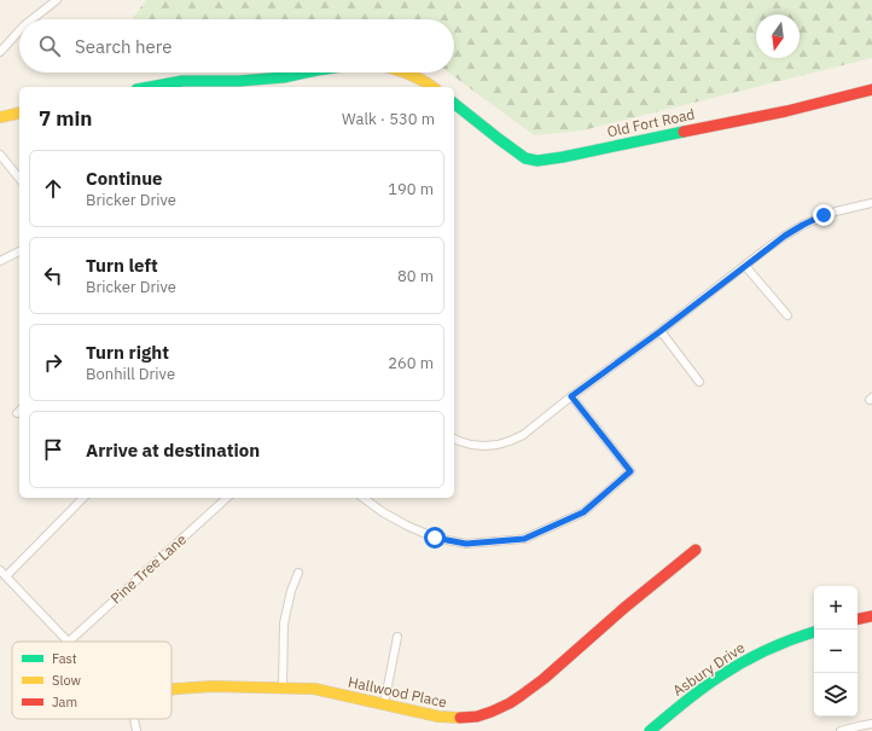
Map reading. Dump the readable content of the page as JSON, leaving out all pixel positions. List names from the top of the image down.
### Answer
{
  "streets": {
    "street": [
      "Old Fort Road",
      "Pine Tree Lane",
      "Asbury Drive",
      "Hallwood Place"
    ]
  },
  "legend": ["Fast", "Slow", "Jam"],
  "north": "bottom",
  "page": {
    "search": "Search here",
    "heading": ["7 min", "Walk · 530 m"],
    "list": [
      ["Continue", "Bricker Drive", "190 m"],
      ["Turn left", "Bricker Drive", "80 m"],
      ["Turn right", "Bonhill Drive", "260 m"],
      "Arrive at destination"
    ],
    "map_buttons": ["+", "−"]
  }
}
